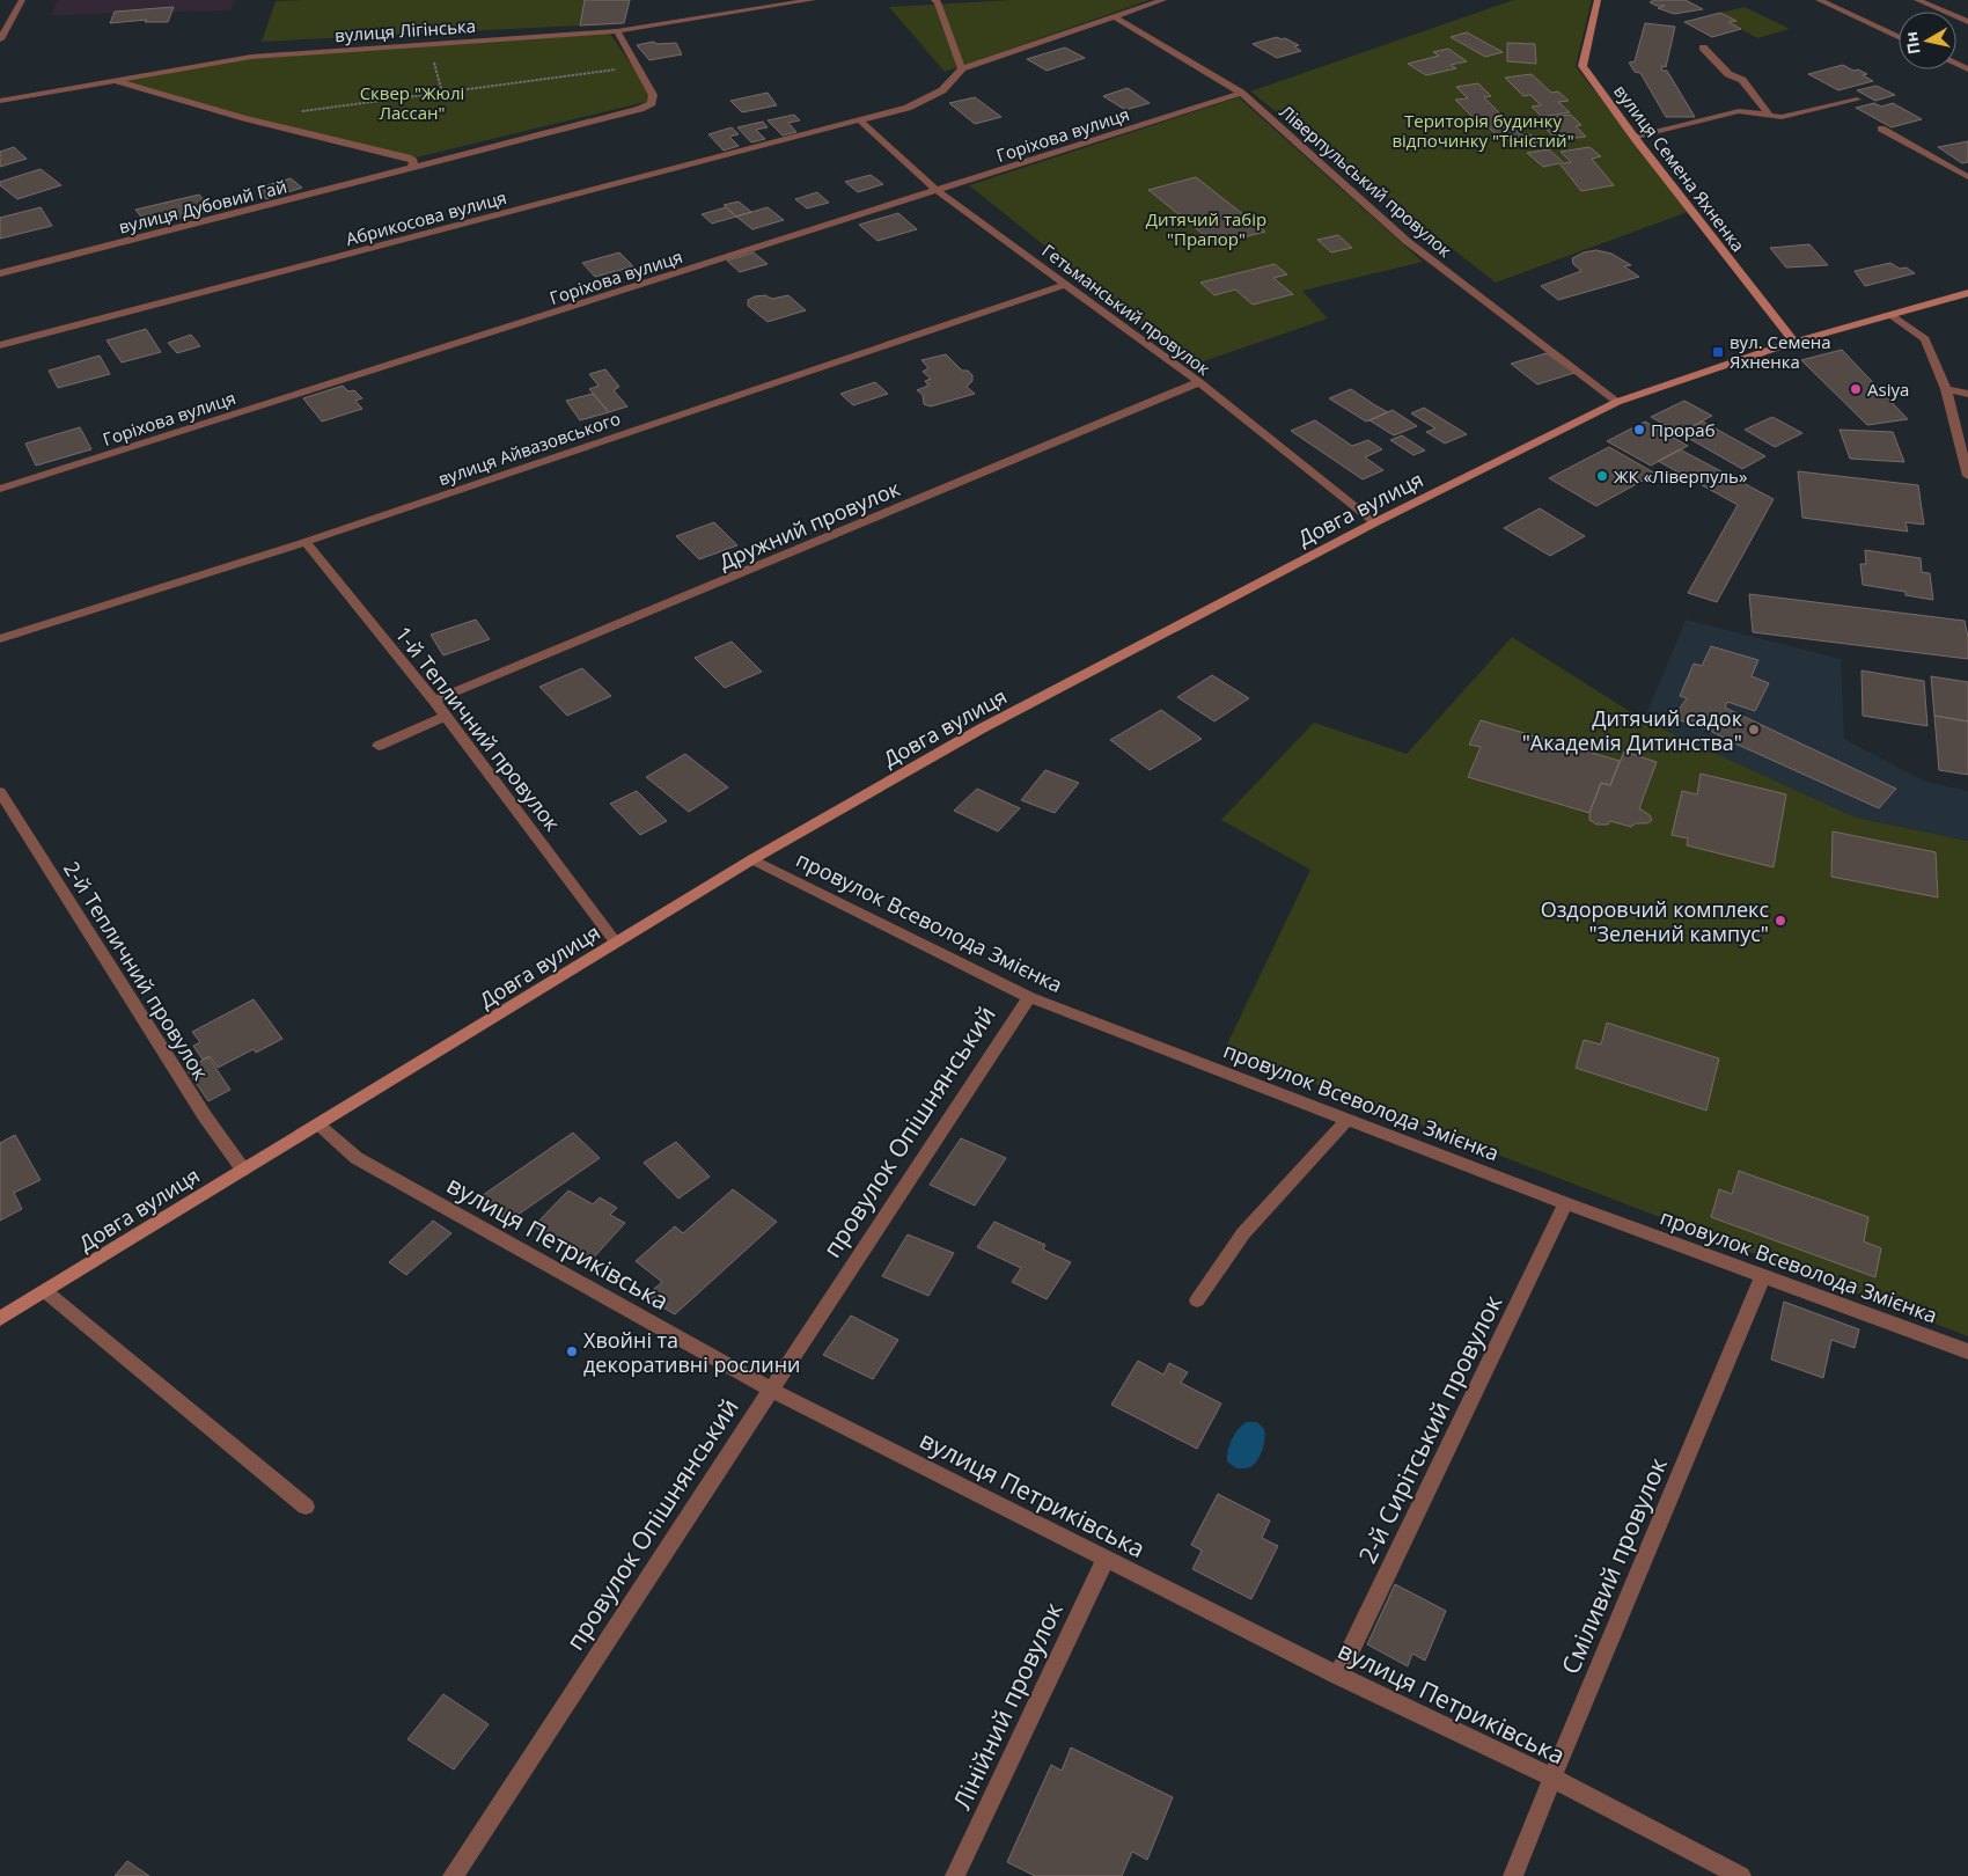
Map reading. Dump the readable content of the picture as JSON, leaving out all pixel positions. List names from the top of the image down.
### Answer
{
  "streets": {
    "street": [
      "вулиця Лігінська",
      "Горіхова вулиця",
      "вулиця Семена Яхненка",
      "Ліверпульський провулок",
      "вулиця Дубовий Гай",
      "Абрикосова вулиця",
      "Гетьманський провулок",
      "вулиця Айвазовського",
      "Довга вулиця",
      "Дружний провулок",
      "1-й Тепличний провулок",
      "провулок Всеволода Змієнка",
      "2-й Тепличний провулок",
      "провулок Опішнянський",
      "вулиця Петриківська",
      "2-й Сирітський провулок",
      "Сміливий провулок",
      "Лінійний провулок"
    ]
  },
  "crossings": [
    ["вулиця Лігінська", "вулиця Дубовий Гай"],
    ["Горіхова вулиця", "Ліверпульський провулок"],
    ["Горіхова вулиця", "Гетьманський провулок"],
    ["вулиця Семена Яхненка", "Довга вулиця"],
    ["Ліверпульський провулок", "Довга вулиця"],
    ["Абрикосова вулиця", "Гетьманський провулок"],
    ["Гетьманський провулок", "вулиця Айвазовського"],
    ["Гетьманський провулок", "Довга вулиця"],
    ["Гетьманський провулок", "Дружний провулок"],
    ["вулиця Айвазовського", "1-й Тепличний провулок"],
    ["Довга вулиця", "1-й Тепличний провулок"],
    ["Довга вулиця", "провулок Всеволода Змієнка"],
    ["Довга вулиця", "2-й Тепличний провулок"],
    ["Довга вулиця", "вулиця Петриківська"],
    ["Дружний провулок", "1-й Тепличний провулок"],
    ["провулок Всеволода Змієнка", "провулок Опішнянський"],
    ["провулок Всеволода Змієнка", "2-й Сирітський провулок"],
    ["провулок Всеволода Змієнка", "Сміливий провулок"],
    ["провулок Опішнянський", "вулиця Петриківська"],
    ["вулиця Петриківська", "2-й Сирітський провулок"],
    ["вулиця Петриківська", "Сміливий провулок"],
    ["вулиця Петриківська", "Лінійний провулок"]
  ],
  "parks": ["Сквер \"Жюлі Лассан\"", "Територія будинку відпочинку \"Тіністий\"", "Дитячий табір \"Прапор\""],
  "places": {
    "transit": ["вул. Семена Яхненка"],
    "other": [
      "Asiya",
      "Прораб",
      "ЖК «Ліверпуль»",
      "Дитячий садок \"Академія Дитинства\"",
      "Оздоровчий комплекс \"Зелений кампус\"",
      "Хвойні та декоративні рослини"
    ]
  },
  "north": "left"
}
